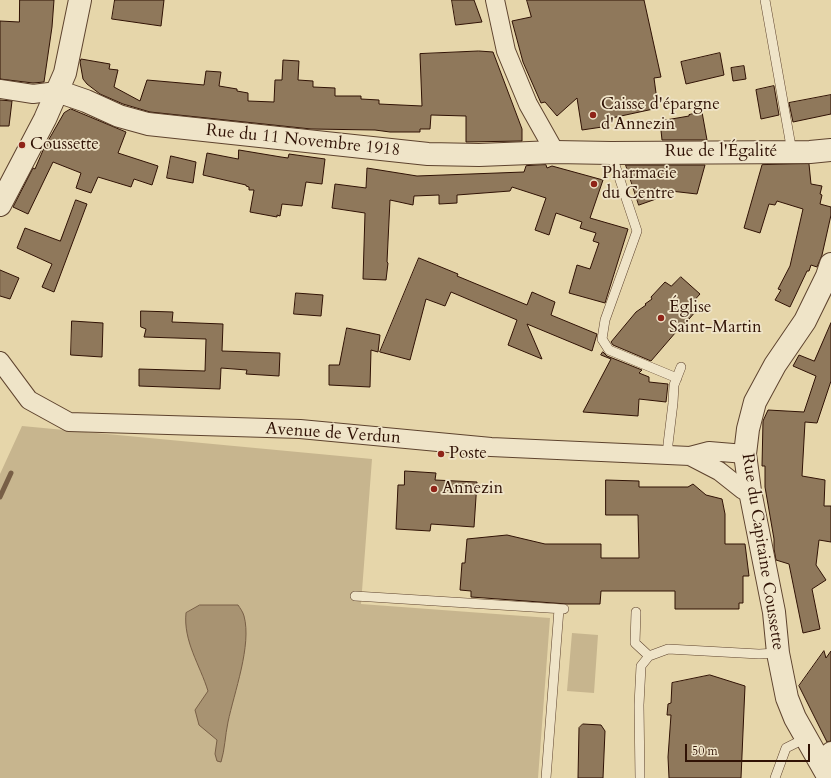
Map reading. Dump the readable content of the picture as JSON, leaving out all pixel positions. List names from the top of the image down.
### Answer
{
  "streets": {
    "street": [
      "Rue du 11 Novembre 1918",
      "Rue de l'Égalité",
      "Avenue de Verdun",
      "Rue du Capitaine Coussette"
    ]
  },
  "crossings": [
    ["Rue du 11 Novembre 1918", "Rue de l'Égalité"],
    ["Avenue de Verdun", "Rue du Capitaine Coussette"]
  ],
  "places": [
    "Caisse d'épargne d'Annezin",
    "Coussette",
    "Pharmacie du Centre",
    "Église Saint-Martin",
    "Poste",
    "Annezin"
  ],
  "scale_bar": "50 m"
}
